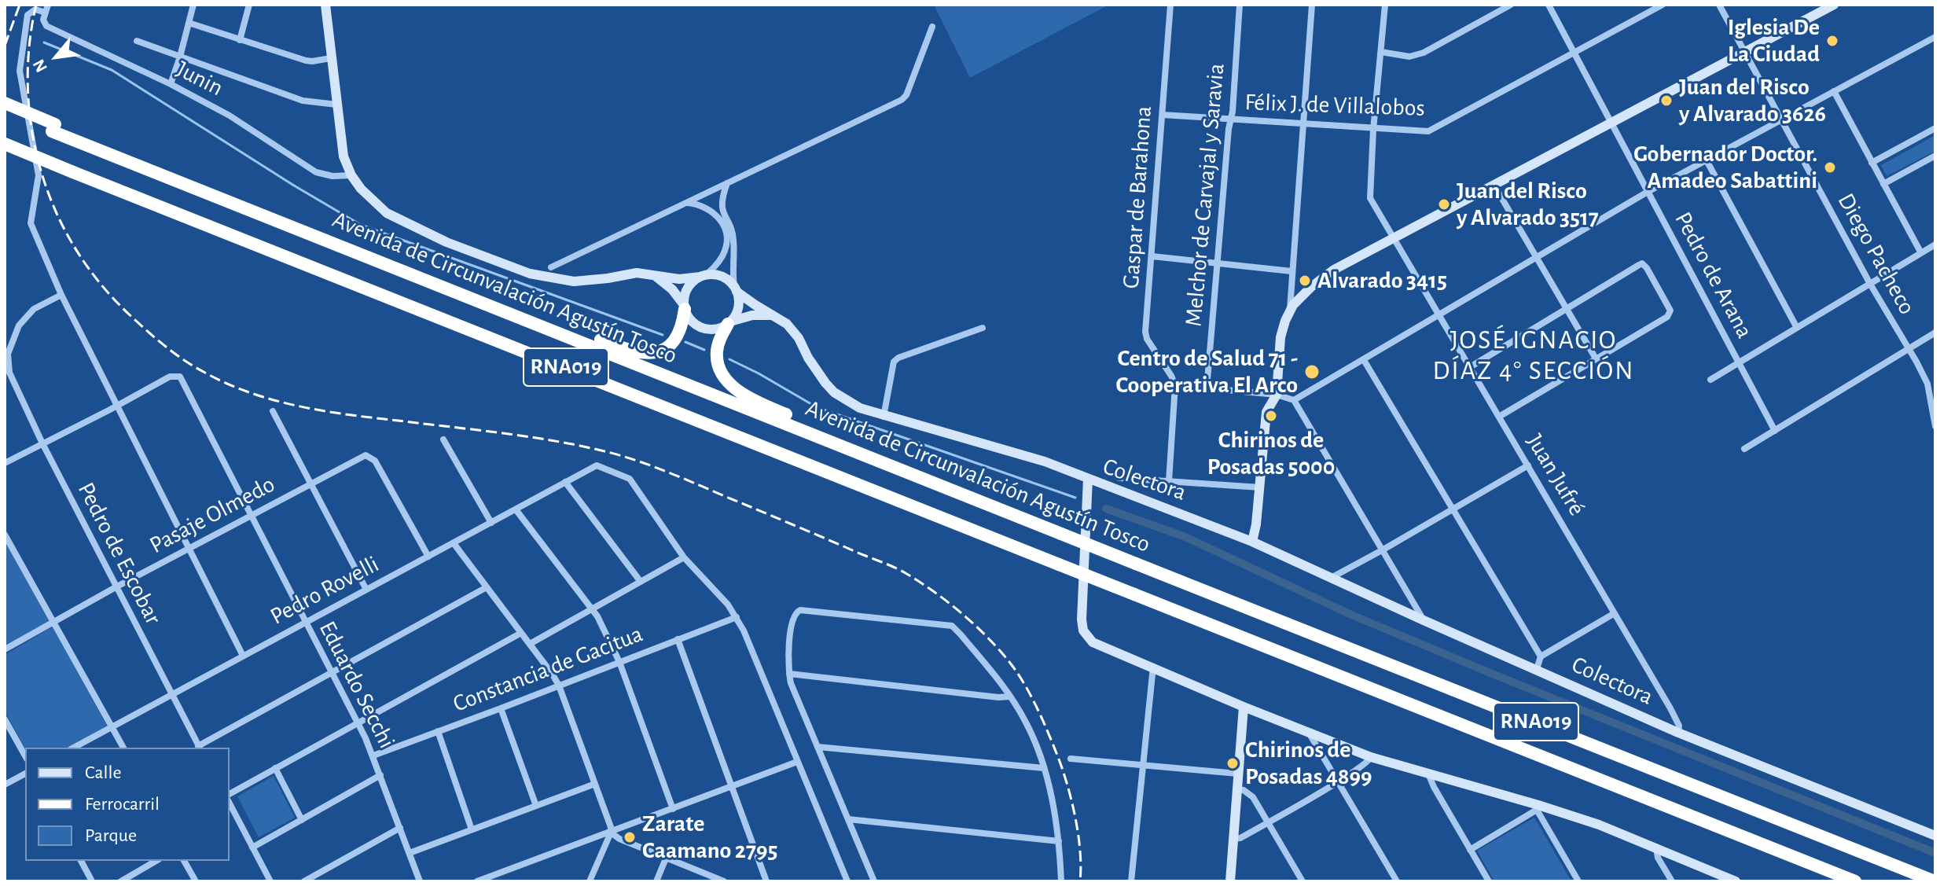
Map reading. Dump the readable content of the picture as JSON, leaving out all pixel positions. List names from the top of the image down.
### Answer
{
  "streets": {
    "highway": ["Avenida de Circunvalación Agustín Tosco", "RNA019"],
    "main road": ["Colectora"],
    "street": [
      "Junin",
      "Félix J. de Villalobos",
      "Melchor de Carvajal y Saravia",
      "Gaspar de Barahona",
      "Diego Pacheco",
      "Pedro de Arana",
      "Juan Jufré",
      "Pasaje Olmedo",
      "Pedro de Escobar",
      "Pedro Rovelli",
      "Constancia de Gacitua",
      "Eduardo Secchi"
    ]
  },
  "crossings": [
    ["Félix J. de Villalobos", "Melchor de Carvajal y Saravia"],
    ["Félix J. de Villalobos", "Gaspar de Barahona"],
    ["Félix J. de Villalobos", "Pedro de Arana"],
    ["Félix J. de Villalobos", "Juan Jufré"],
    ["Juan Jufré", "Colectora"],
    ["Pasaje Olmedo", "Pedro de Escobar"],
    ["Pasaje Olmedo", "Pedro Rovelli"],
    ["Pasaje Olmedo", "Eduardo Secchi"],
    ["Pedro de Escobar", "Pedro Rovelli"],
    ["Pedro Rovelli", "Eduardo Secchi"],
    ["Constancia de Gacitua", "Eduardo Secchi"]
  ],
  "districts": ["JOSÉ IGNACIO DÍAZ 4° SECCIÓN"],
  "places": [
    "Iglesia De La Ciudad",
    "Juan del Risco y Alvarado 3626",
    "Gobernador Doctor. Amadeo Sabattini",
    "Juan del Risco y Alvarado 3517",
    "Alvarado 3415",
    "Centro de Salud 71 - Cooperativa El Arco",
    "Chirinos de Posadas 5000",
    "Chirinos de Posadas 4899",
    "Zarate Caamano 2795"
  ],
  "legend": ["Calle", "Ferrocarril", "Parque"],
  "north": "bottom left"
}
